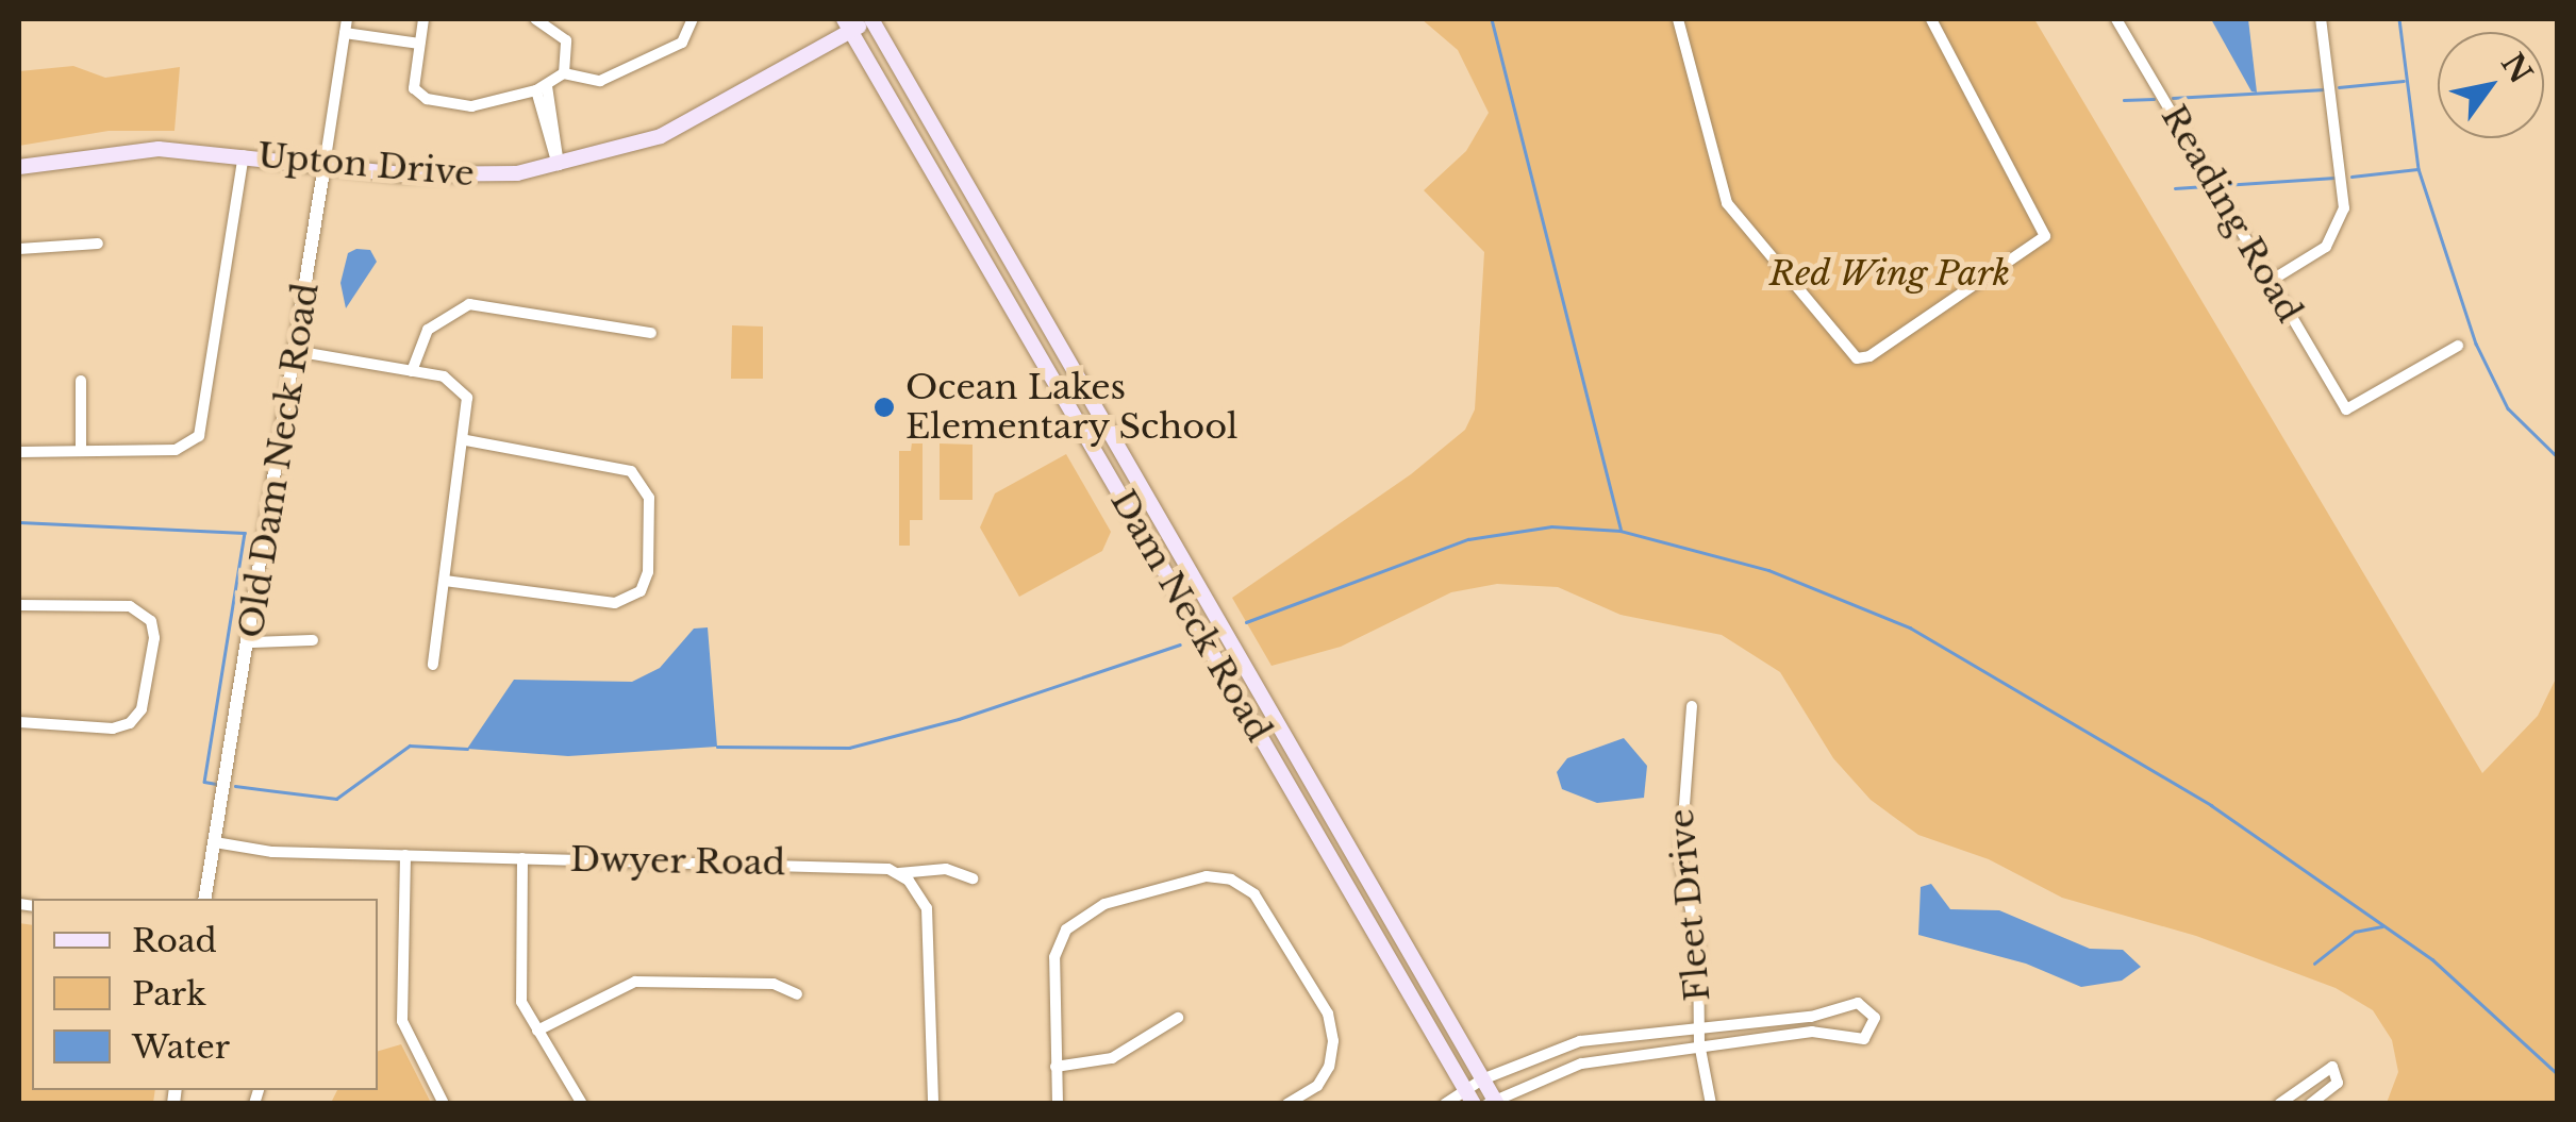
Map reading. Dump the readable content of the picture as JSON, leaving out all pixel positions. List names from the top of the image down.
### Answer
{
  "streets": {
    "main road": ["Upton Drive", "Dam Neck Road"],
    "street": [
      "Reading Road",
      "Old Dam Neck Road",
      "Dwyer Road",
      "Fleet Drive"
    ]
  },
  "crossings": [
    ["Upton Drive", "Old Dam Neck Road"],
    ["Upton Drive", "Dam Neck Road"],
    ["Old Dam Neck Road", "Dwyer Road"]
  ],
  "parks": ["Red Wing Park"],
  "places": ["Ocean Lakes Elementary School"],
  "legend": ["Road", "Park", "Water"],
  "north": "top right"
}
